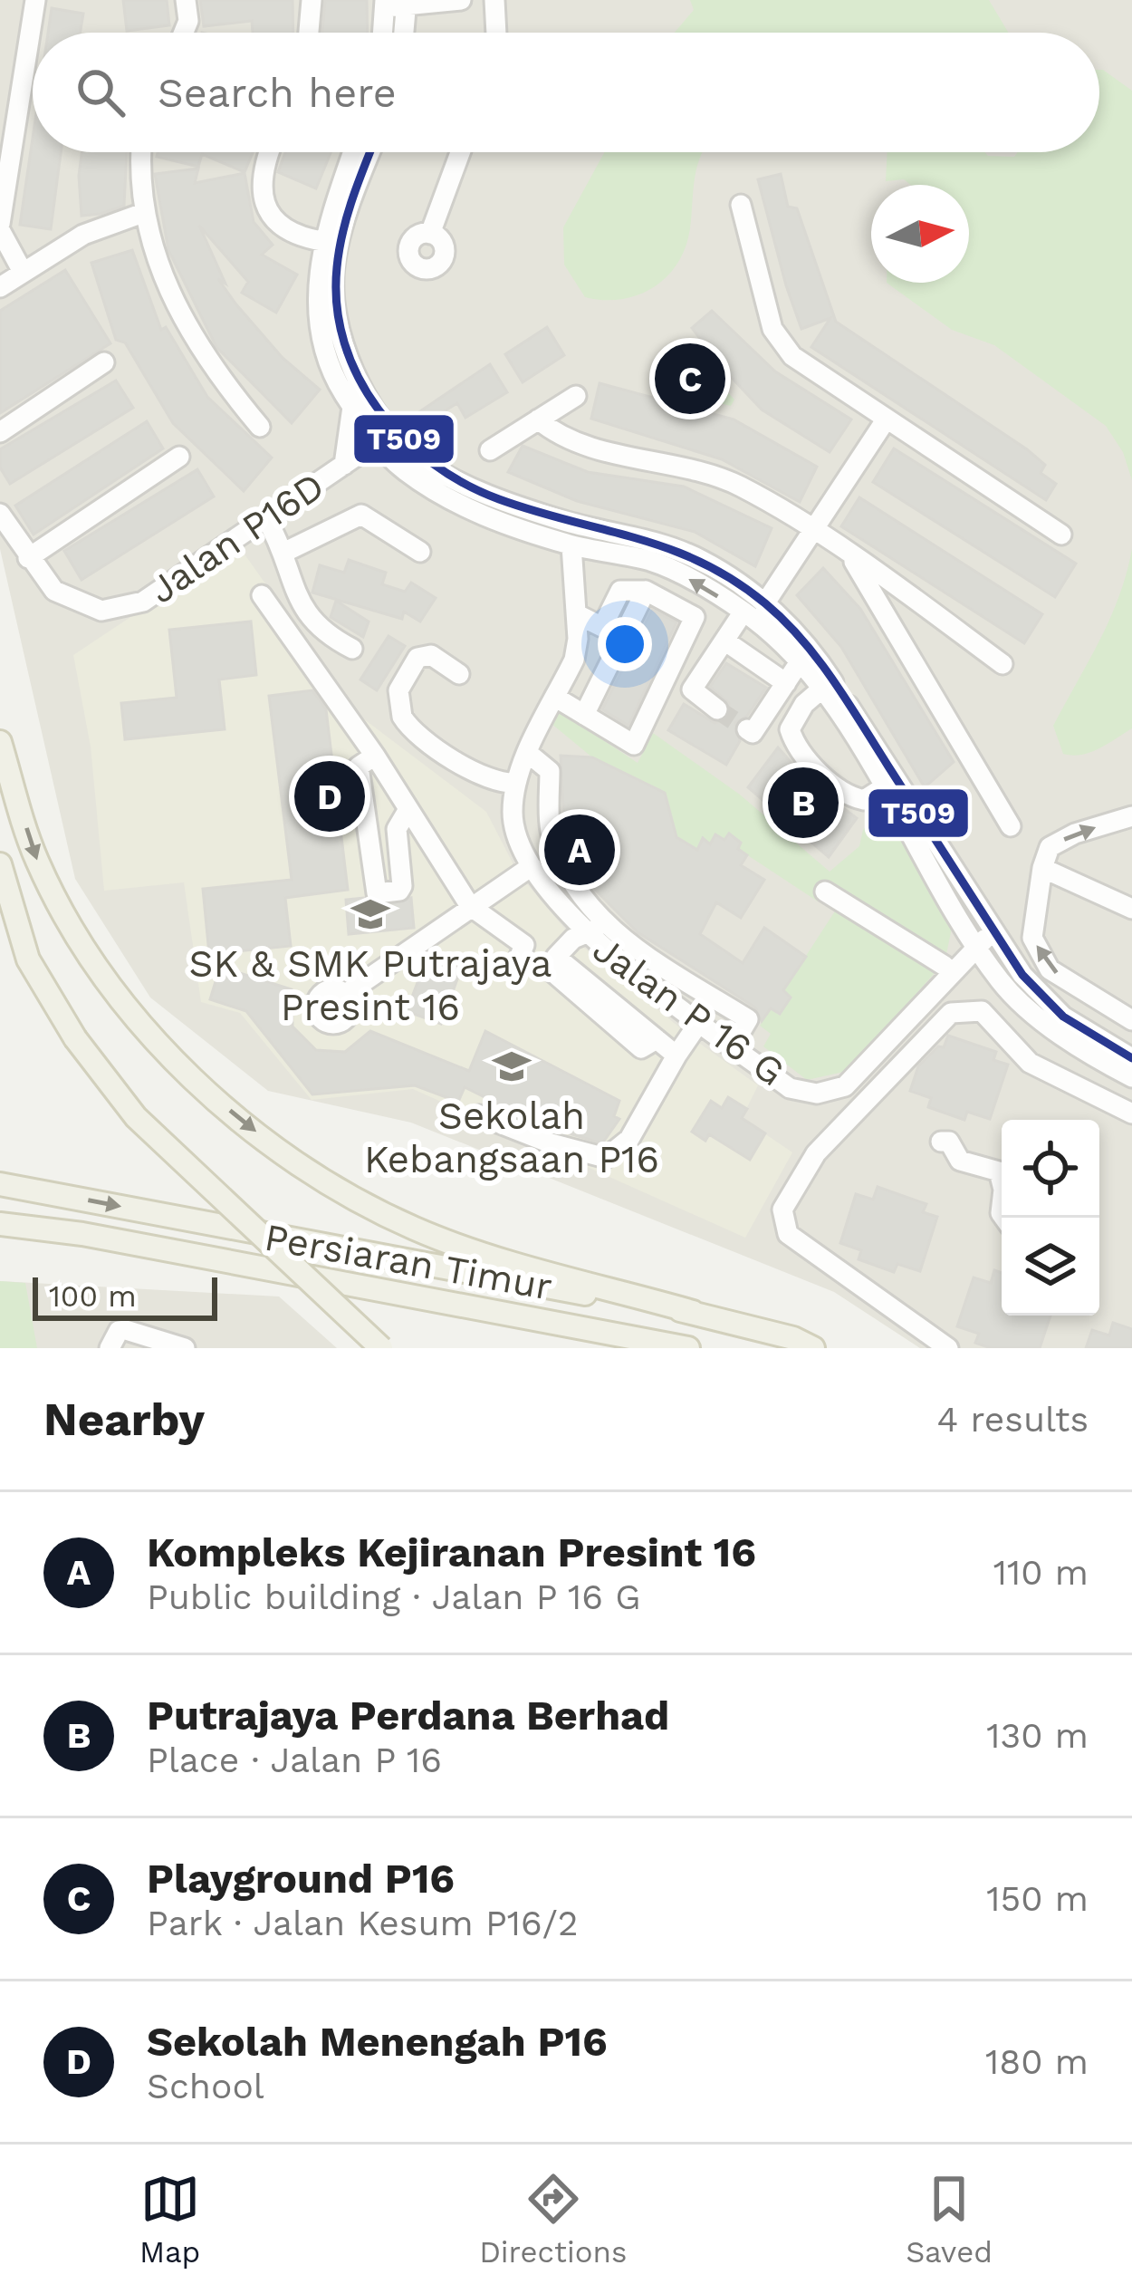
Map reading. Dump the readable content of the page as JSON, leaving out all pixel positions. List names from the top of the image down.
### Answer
{
  "streets": {
    "main road": ["Persiaran Timur"],
    "street": ["Jalan P16D", "Jalan P 16 G"]
  },
  "places": {
    "school or university": ["SK & SMK Putrajaya Presint 16", "Sekolah Kebangsaan P16"]
  },
  "lines": ["transit line T509"],
  "scale_bar": "100 m",
  "north": "right",
  "page": {
    "search": "Search here",
    "pins": [
      "C",
      "D",
      "B",
      "A"
    ],
    "scale": "100 m",
    "heading": ["Nearby", "4 results"],
    "list": [
      {
        "mark": "A",
        "name": "Kompleks Kejiranan Presint 16",
        "note": "Public building · Jalan P 16 G",
        "value": "110 m"
      },
      {
        "mark": "B",
        "name": "Putrajaya Perdana Berhad",
        "note": "Place · Jalan P 16",
        "value": "130 m"
      },
      {
        "mark": "C",
        "name": "Playground P16",
        "note": "Park · Jalan Kesum P16/2",
        "value": "150 m"
      },
      {
        "mark": "D",
        "name": "Sekolah Menengah P16",
        "note": "School",
        "value": "180 m"
      }
    ],
    "nav": ["Map", "Directions", "Saved"]
  }
}
